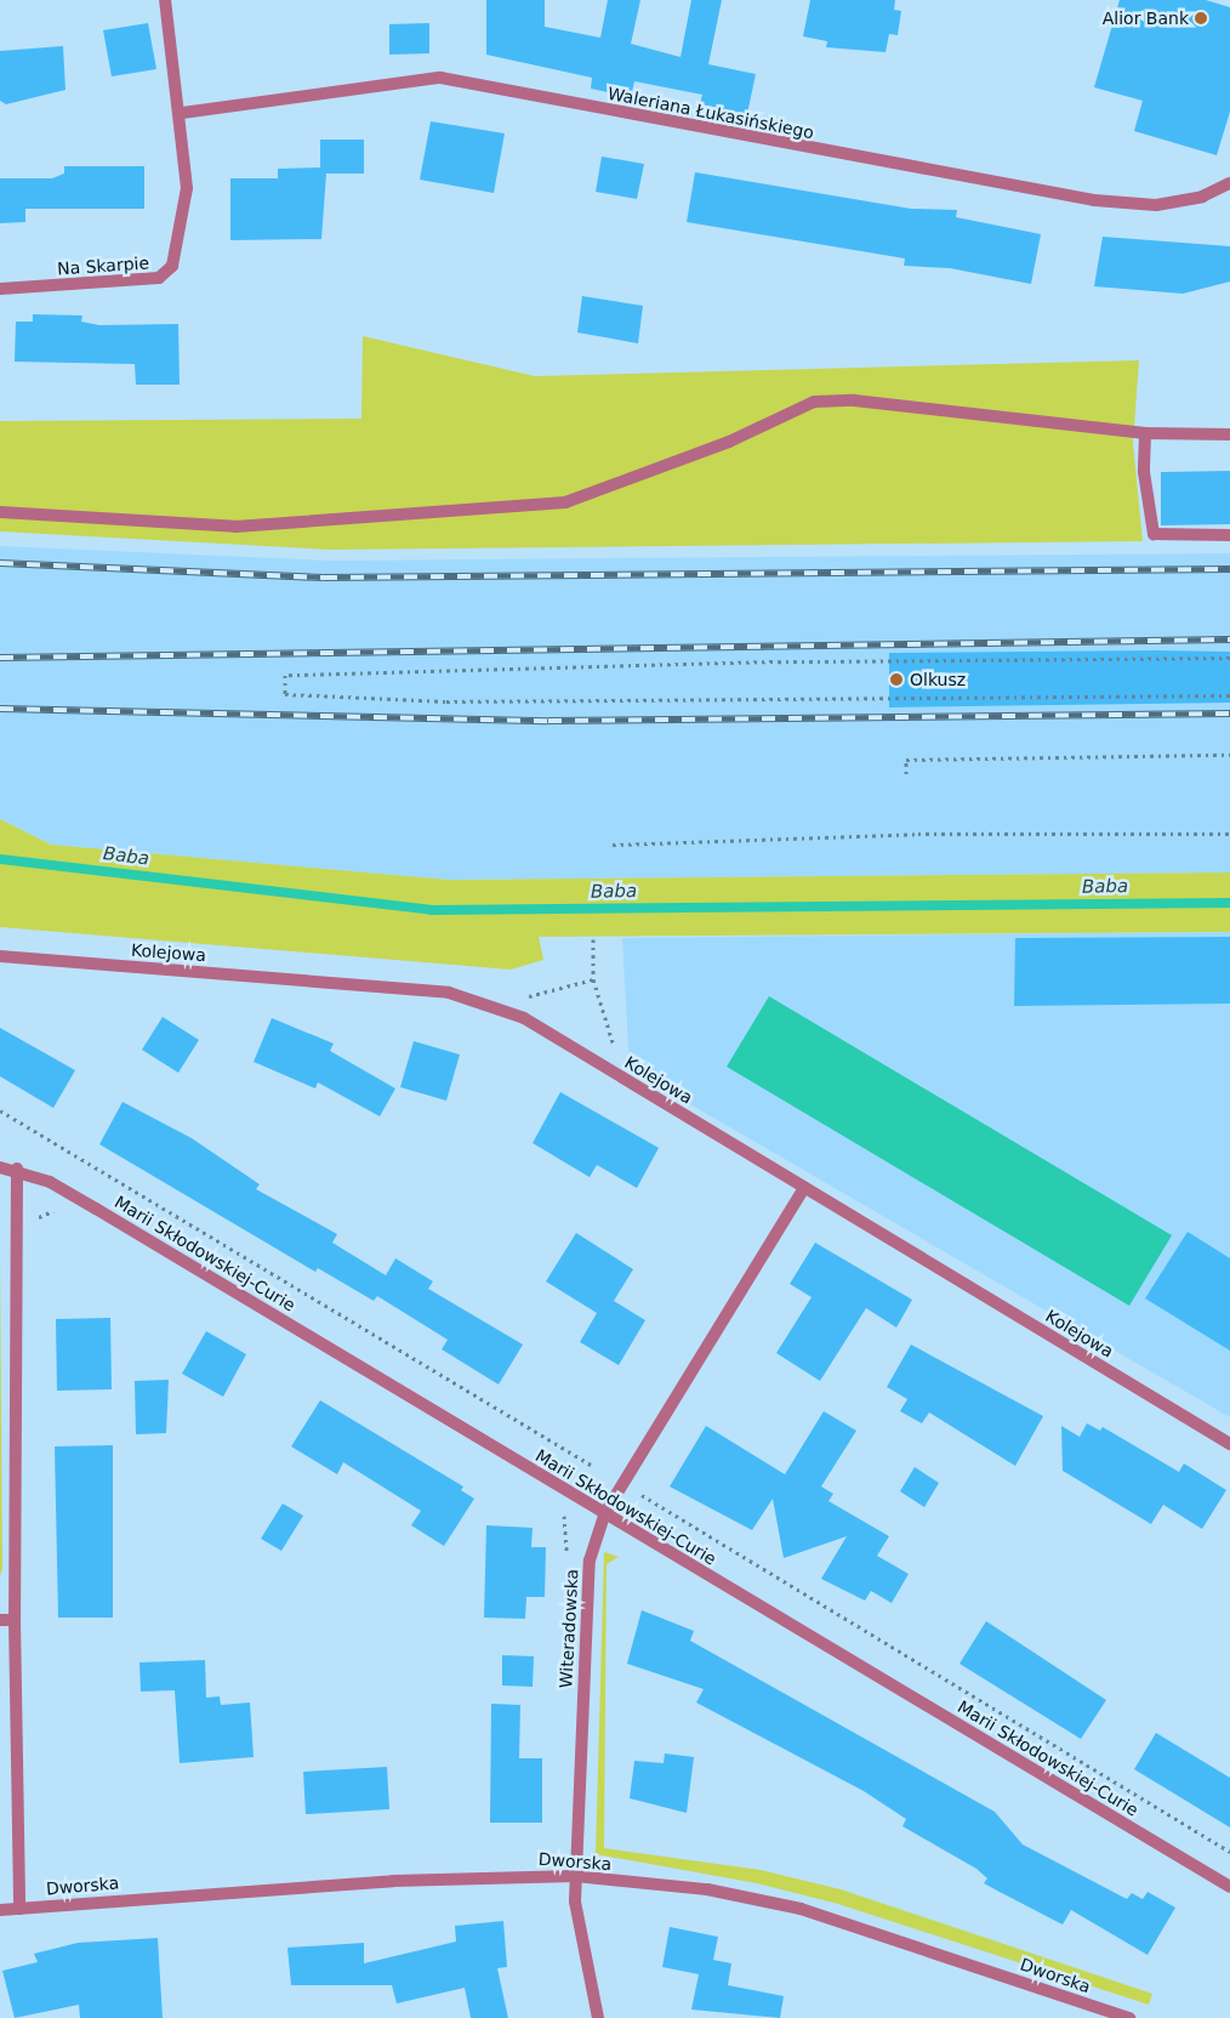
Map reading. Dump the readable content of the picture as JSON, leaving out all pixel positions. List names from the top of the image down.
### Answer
{
  "streets": {
    "street": [
      "Waleriana Łukasińskiego",
      "Na Skarpie",
      "Kolejowa",
      "Marii Skłodowskiej-Curie",
      "Witeradowska",
      "Dworska"
    ]
  },
  "crossings": [
    ["Waleriana Łukasińskiego", "Na Skarpie"],
    ["Kolejowa", "Witeradowska"],
    ["Marii Skłodowskiej-Curie", "Witeradowska"],
    ["Witeradowska", "Dworska"]
  ],
  "water": ["Baba"],
  "places": ["Alior Bank", "Olkusz"]
}
